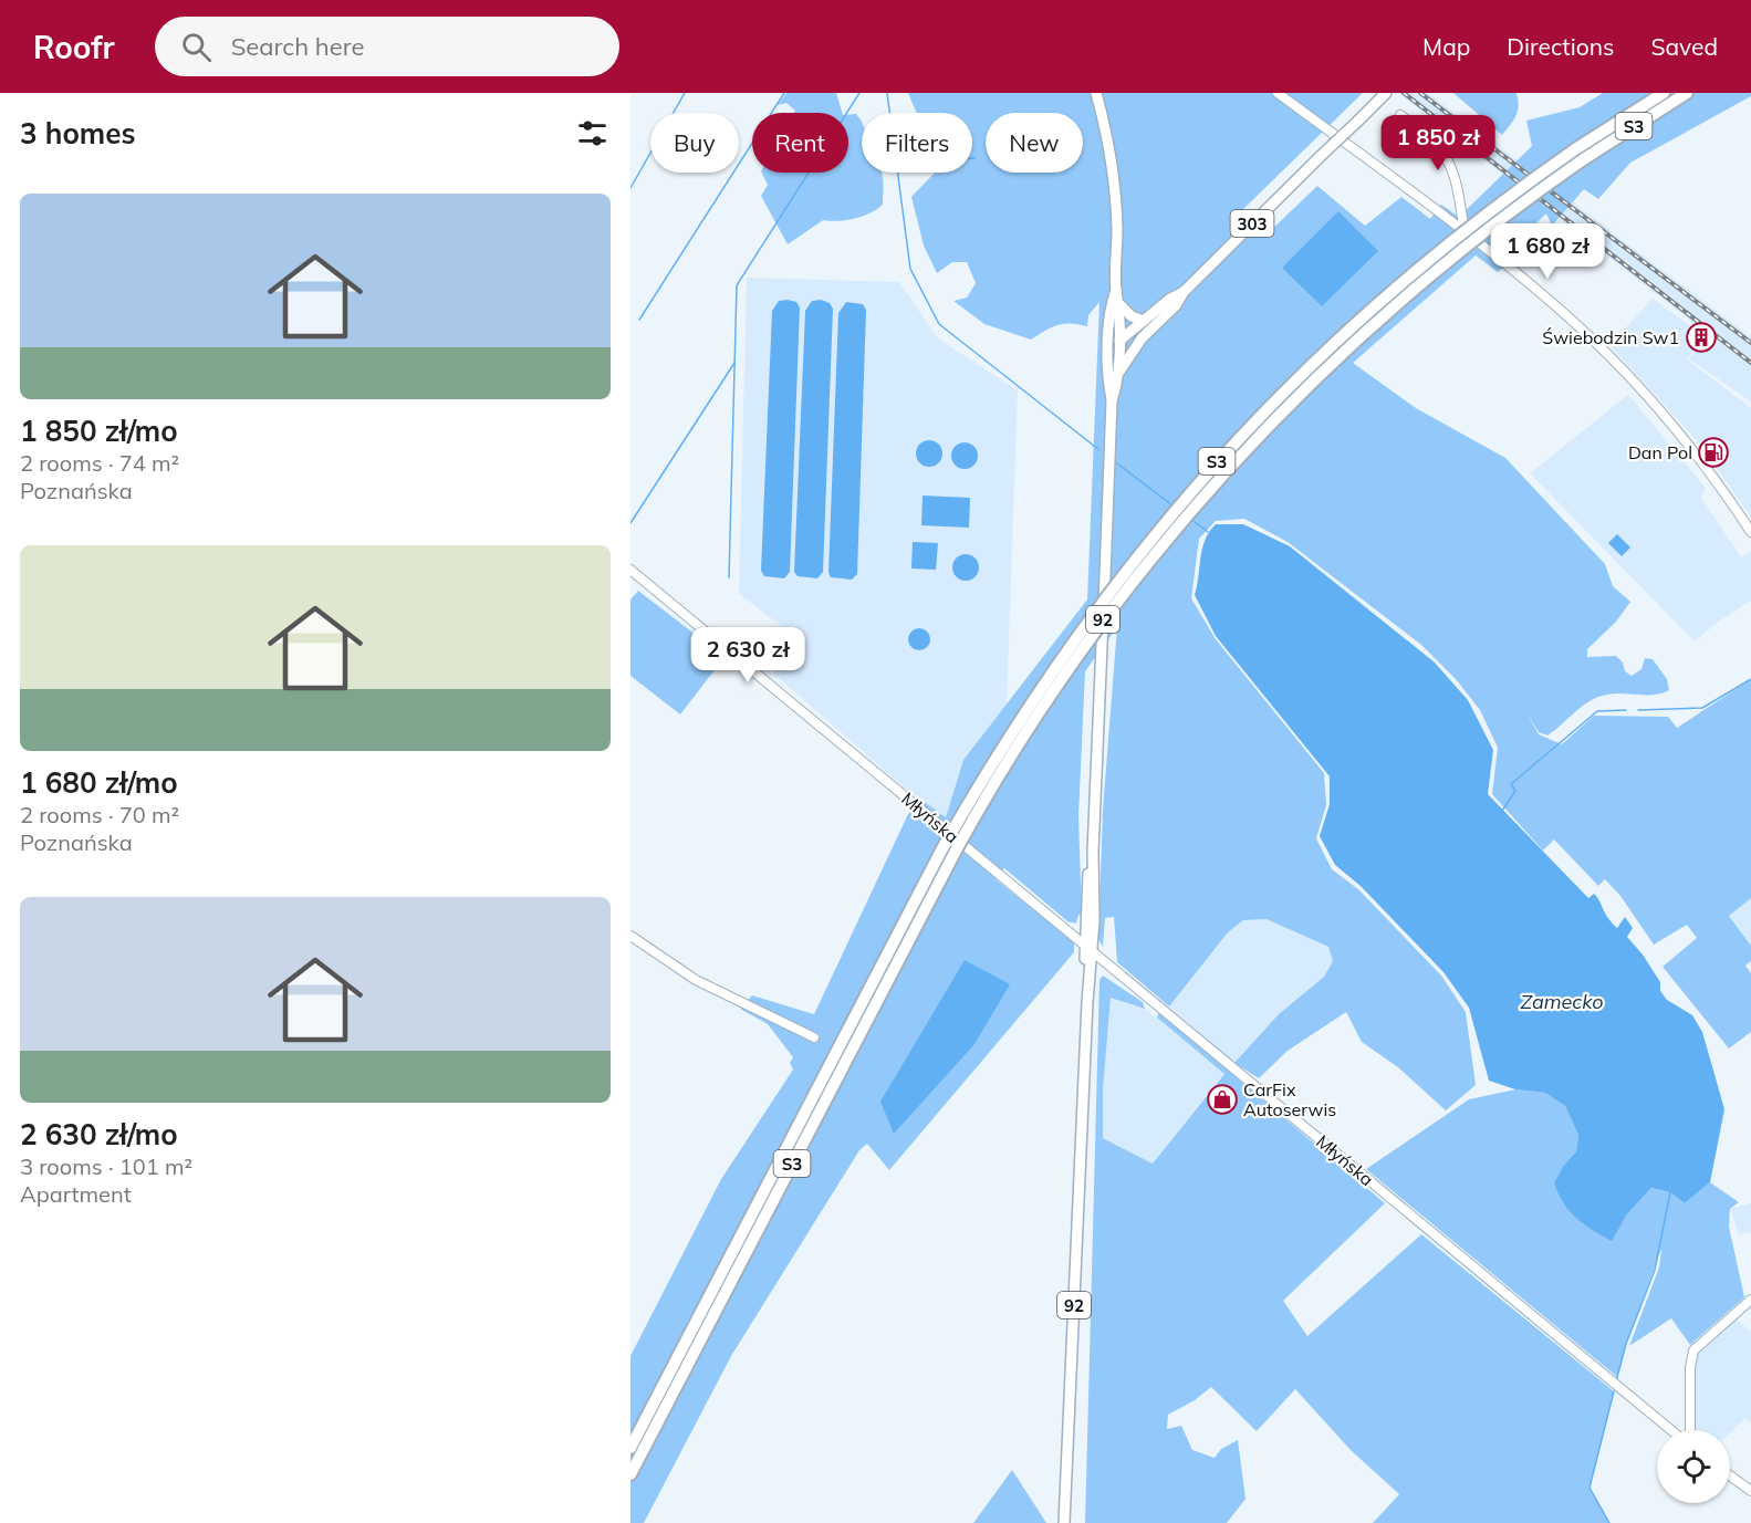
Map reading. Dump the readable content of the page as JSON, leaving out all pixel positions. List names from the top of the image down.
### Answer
{
  "streets": {
    "highway": ["S3"],
    "main road": ["303", "92"],
    "street": ["Młyńska"]
  },
  "crossings": [
    ["303", "92"],
    ["92", "Młyńska"]
  ],
  "water": ["Zamecko"],
  "places": {
    "building": ["Świebodzin Sw1"],
    "fuel station": ["Dan Pol"],
    "shop": ["CarFix Autoserwis"]
  },
  "page": {
    "header": "Roofr",
    "search": "Search here",
    "nav": ["Map", "Directions", "Saved"],
    "heading": "3 homes",
    "chip": [
      "Buy",
      "Rent",
      "Filters",
      "New"
    ],
    "price": ["1 850 zł", "1 680 zł", "2 630 zł"],
    "list": [
      {
        "name": "1 850 zł/mo",
        "note": "2 rooms · 74 m² · Poznańska"
      },
      {
        "name": "1 680 zł/mo",
        "note": "2 rooms · 70 m² · Poznańska"
      },
      {
        "name": "2 630 zł/mo",
        "note": "3 rooms · 101 m² · Apartment"
      }
    ]
  }
}
